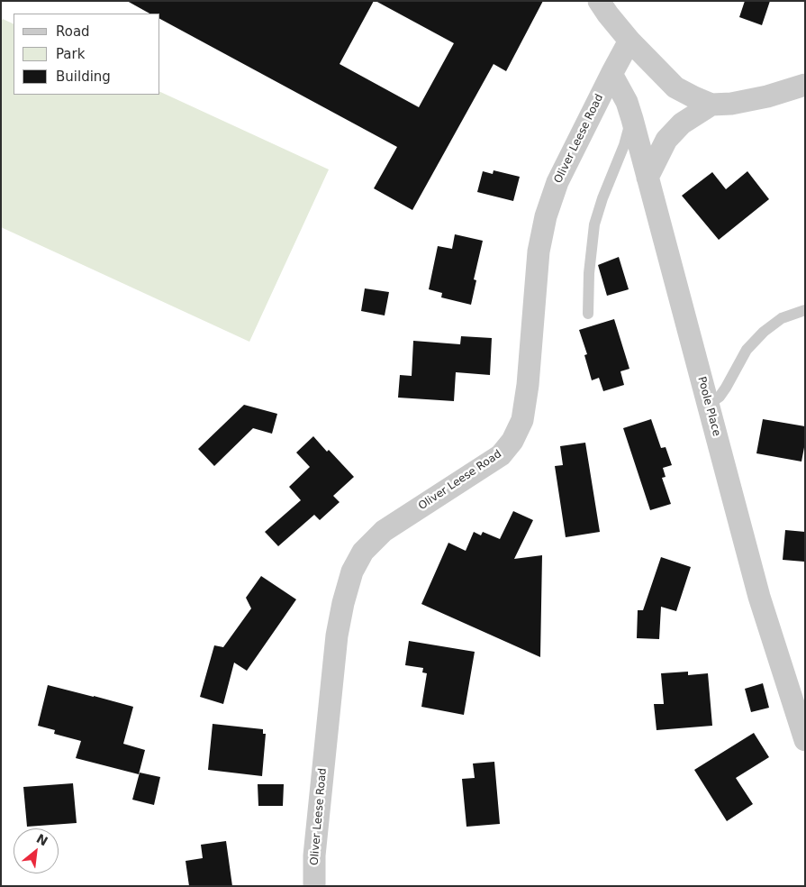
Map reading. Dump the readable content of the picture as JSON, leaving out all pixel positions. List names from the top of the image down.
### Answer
{
  "streets": {
    "street": ["Oliver Leese Road", "Poole Place"]
  },
  "crossings": [
    ["Oliver Leese Road", "Poole Place"]
  ],
  "legend": ["Road", "Park", "Building"],
  "north": "top right"
}
